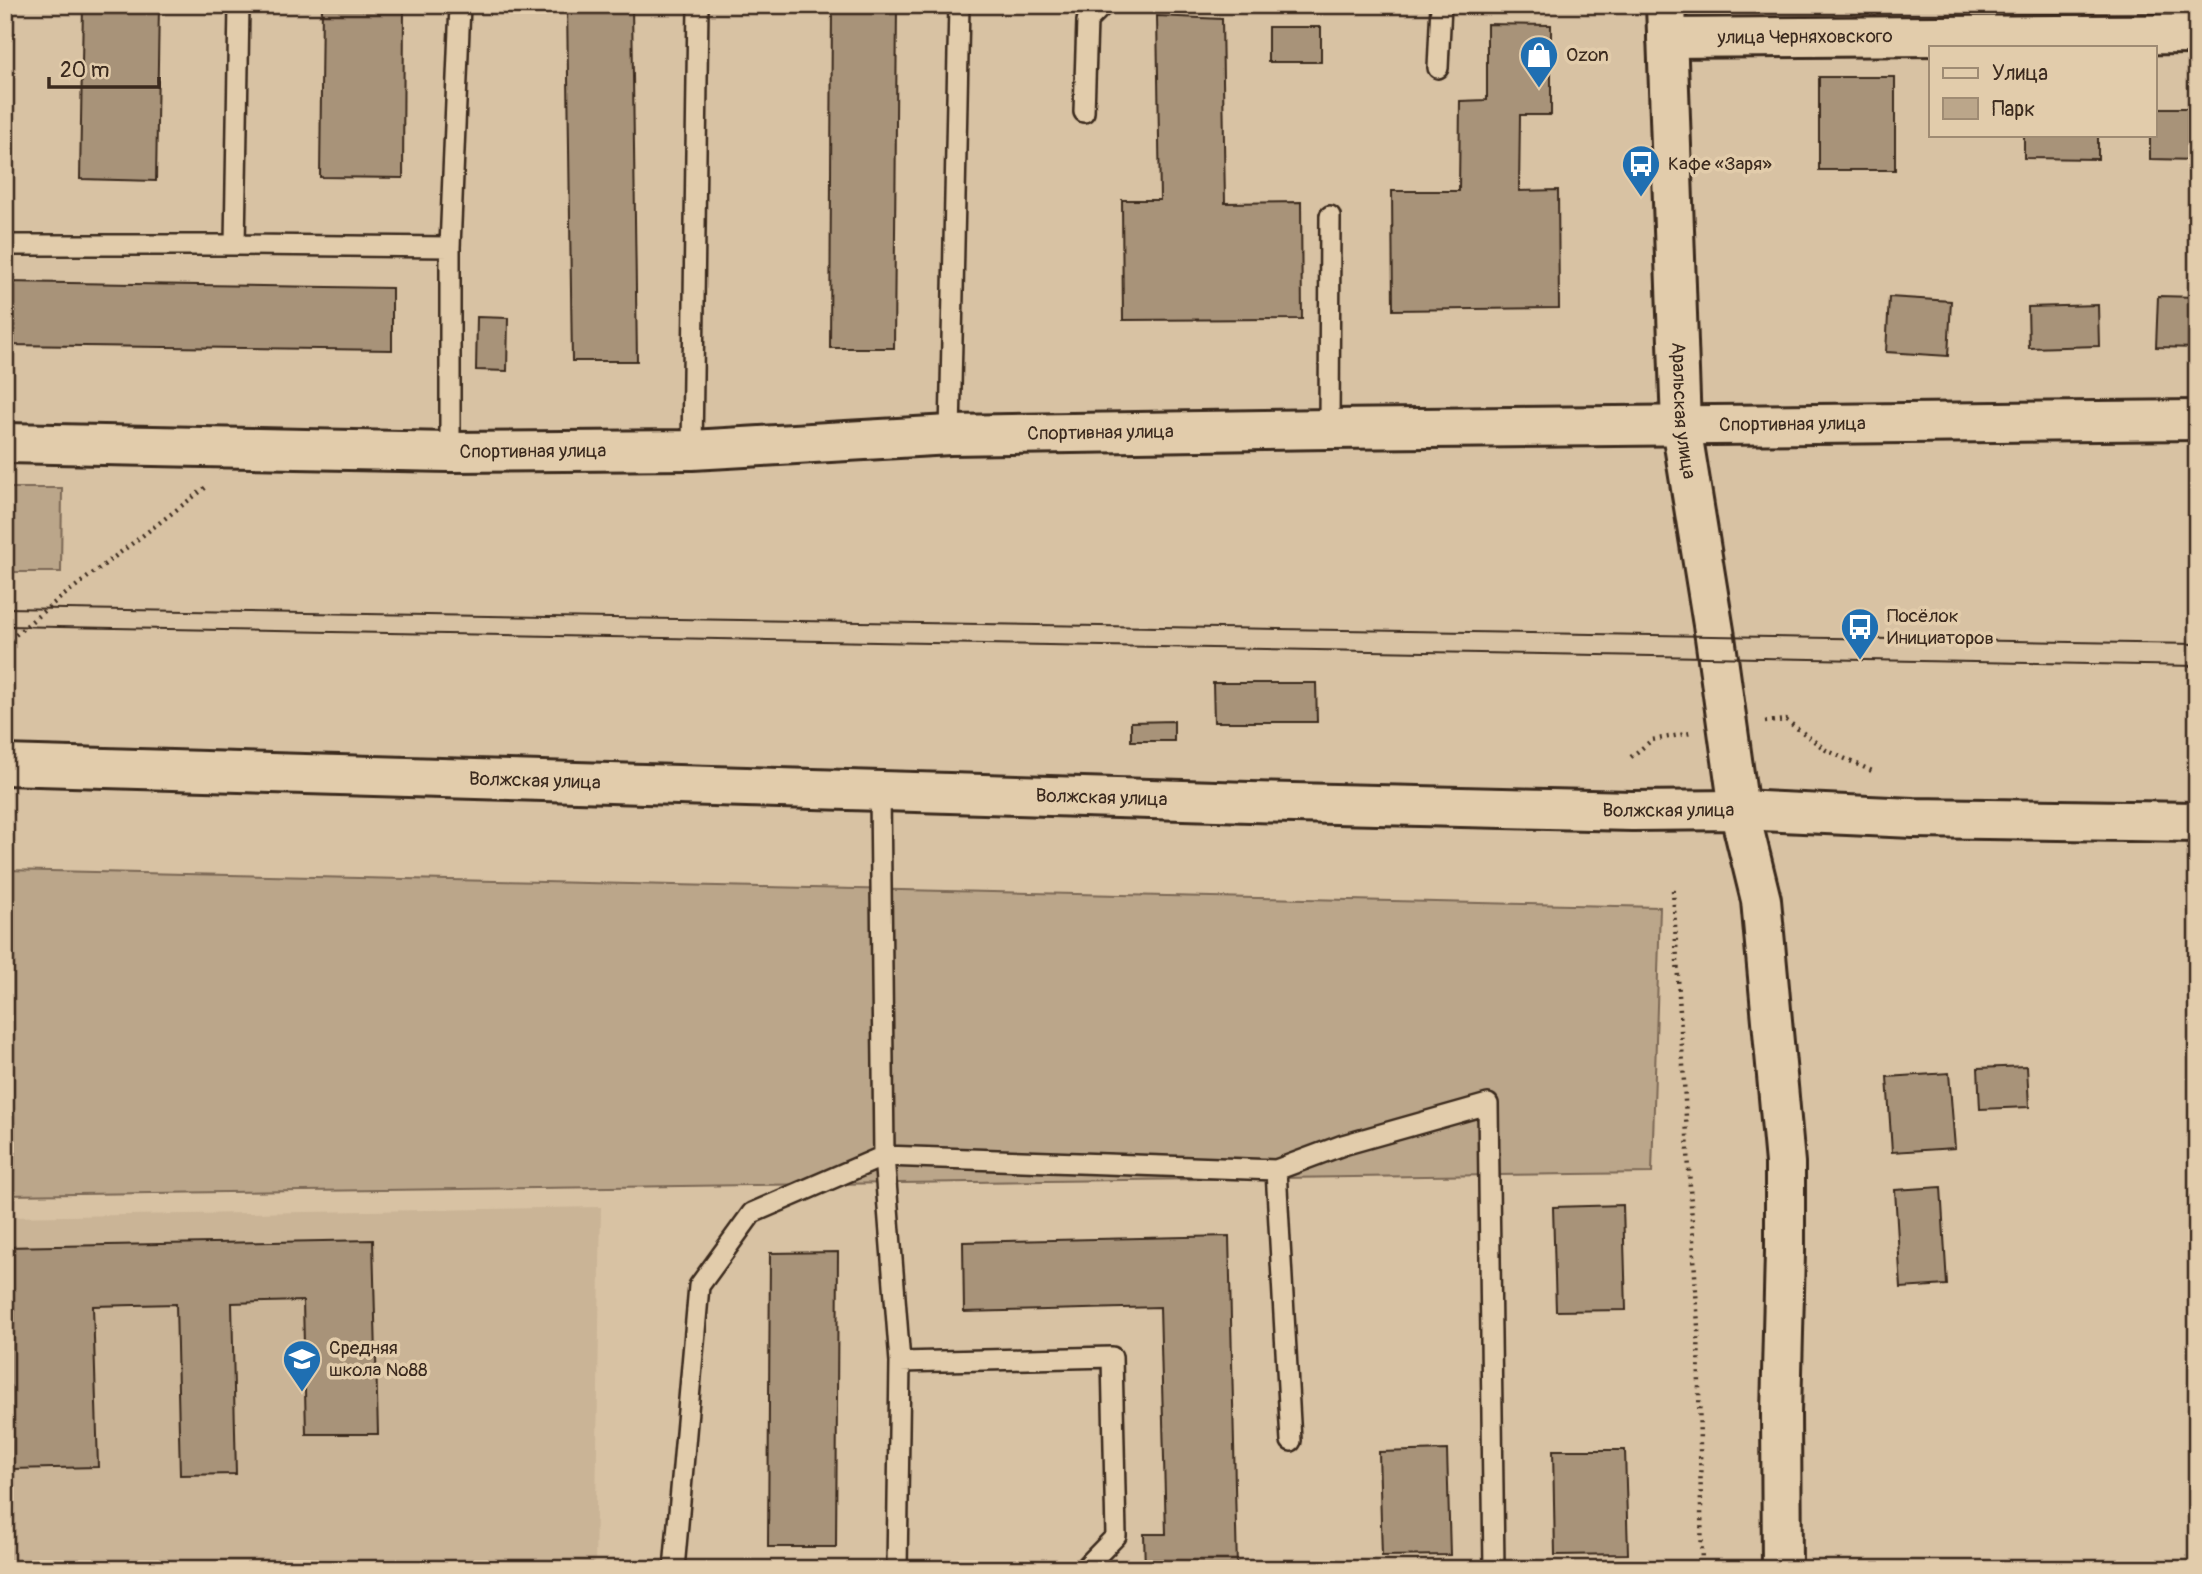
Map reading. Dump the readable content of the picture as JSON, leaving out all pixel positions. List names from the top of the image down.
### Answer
{
  "streets": {
    "street": [
      "улица Черняховского",
      "Аральская улица",
      "Спортивная улица",
      "Волжская улица"
    ]
  },
  "crossings": [
    ["улица Черняховского", "Аральская улица"],
    ["Аральская улица", "Спортивная улица"],
    ["Аральская улица", "Волжская улица"]
  ],
  "places": {
    "shop": ["Ozon"],
    "bus stop": ["Кафе «Заря»", "Посёлок Инициаторов"],
    "school or university": ["Средняя школа №88"]
  },
  "legend": ["Улица", "Парк"],
  "scale_bar": "20 m"
}
